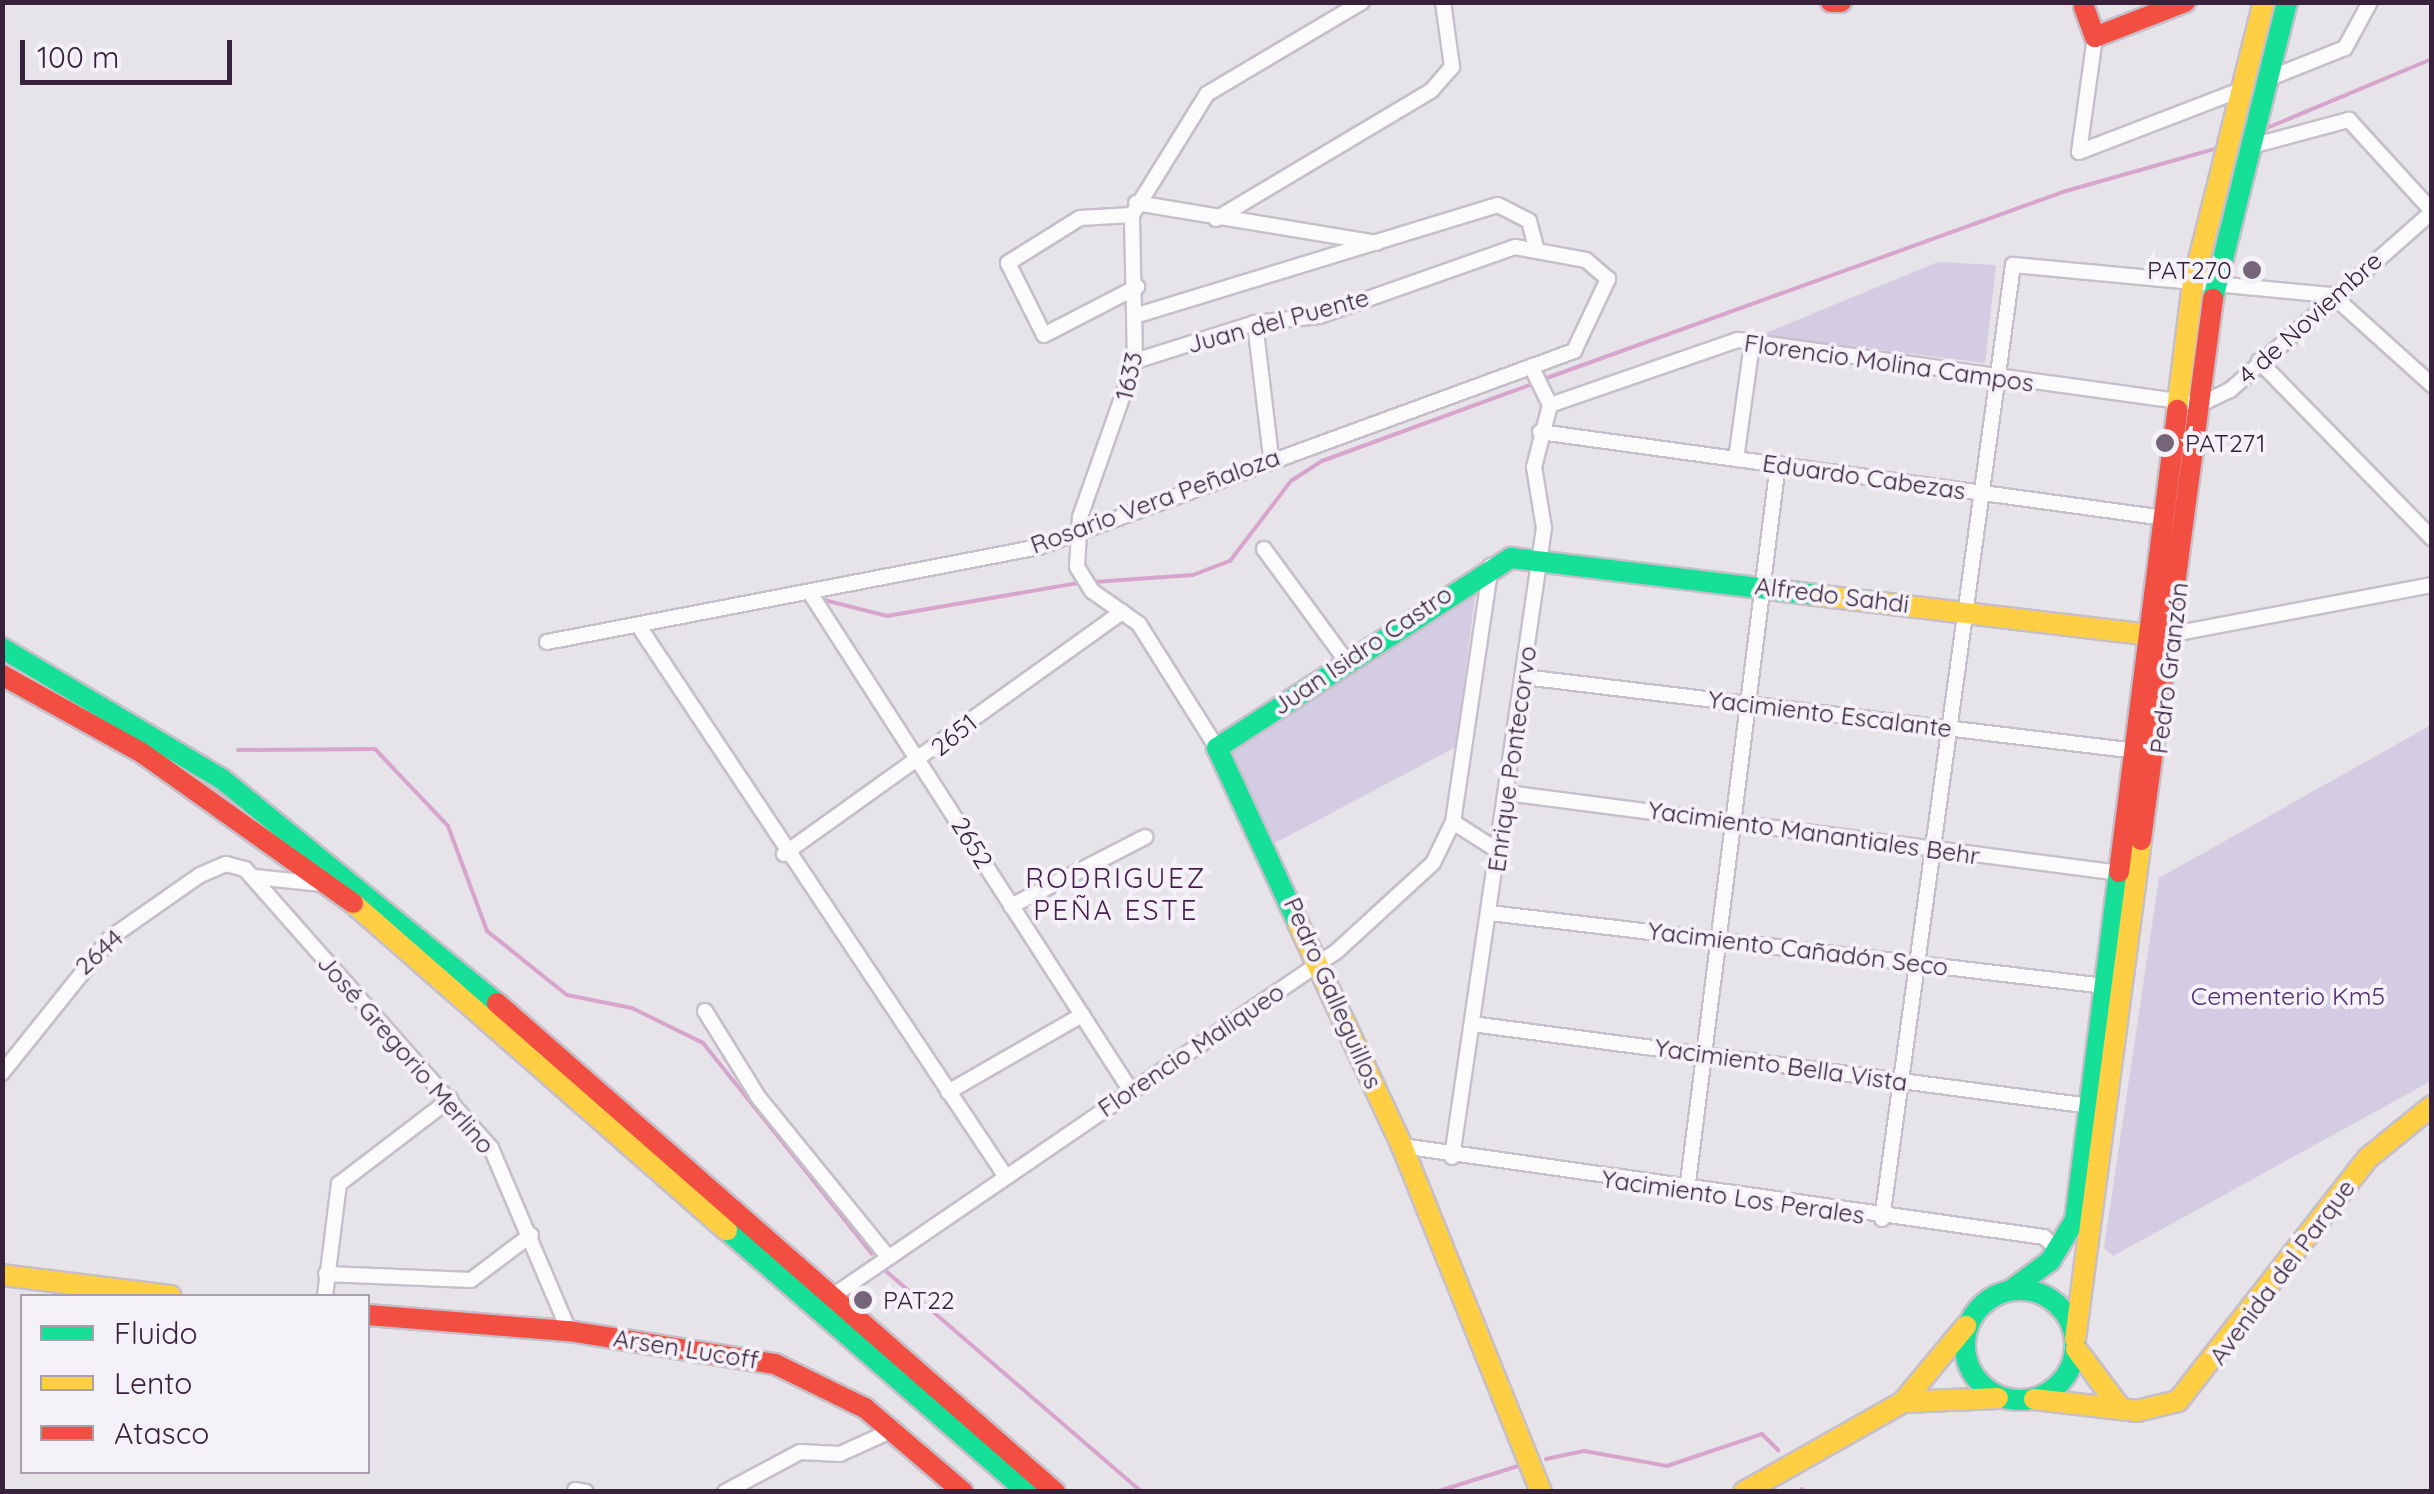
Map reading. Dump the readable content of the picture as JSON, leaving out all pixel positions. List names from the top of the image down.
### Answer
{
  "streets": {
    "main road": [
      "Alfredo Sahdi",
      "Juan Isidro Castro",
      "Pedro Granzón",
      "Pedro Galleguillos",
      "Avenida del Parque",
      "Arsen Lucoff"
    ],
    "street": [
      "4 de Noviembre",
      "Juan del Puente",
      "Florencio Molina Campos",
      "1633",
      "Eduardo Cabezas",
      "Rosario Vera Peñaloza",
      "Yacimiento Escalante",
      "2651",
      "Enrique Pontecorvo",
      "Yacimiento Manantiales Behr",
      "2652",
      "Yacimiento Cañadón Seco",
      "2644",
      "Florencio Maliqueo",
      "José Gregorio Merlino",
      "Yacimiento Bella Vista",
      "Yacimiento Los Perales"
    ]
  },
  "crossings": [
    ["4 de Noviembre", "Pedro Granzón"],
    ["Juan del Puente", "1633"],
    ["Juan del Puente", "Rosario Vera Peñaloza"],
    ["Florencio Molina Campos", "Pedro Granzón"],
    ["Florencio Molina Campos", "Enrique Pontecorvo"],
    ["1633", "Rosario Vera Peñaloza"],
    ["1633", "Pedro Galleguillos"],
    ["Eduardo Cabezas", "Pedro Granzón"],
    ["Eduardo Cabezas", "Enrique Pontecorvo"],
    ["Rosario Vera Peñaloza", "2652"],
    ["Rosario Vera Peñaloza", "Pedro Galleguillos"],
    ["Alfredo Sahdi", "Juan Isidro Castro"],
    ["Alfredo Sahdi", "Pedro Granzón"],
    ["Alfredo Sahdi", "Enrique Pontecorvo"],
    ["Juan Isidro Castro", "Pedro Galleguillos"],
    ["Juan Isidro Castro", "Florencio Maliqueo"],
    ["Pedro Granzón", "Yacimiento Escalante"],
    ["Pedro Granzón", "Yacimiento Manantiales Behr"],
    ["Pedro Granzón", "Yacimiento Cañadón Seco"],
    ["Pedro Granzón", "Yacimiento Bella Vista"],
    ["Pedro Granzón", "Yacimiento Los Perales"],
    ["Pedro Granzón", "Avenida del Parque"],
    ["Yacimiento Escalante", "Enrique Pontecorvo"],
    ["2651", "2652"],
    ["2651", "Pedro Galleguillos"],
    ["Enrique Pontecorvo", "Yacimiento Manantiales Behr"],
    ["Enrique Pontecorvo", "Yacimiento Cañadón Seco"],
    ["Enrique Pontecorvo", "Yacimiento Bella Vista"],
    ["Enrique Pontecorvo", "Yacimiento Los Perales"],
    ["2652", "Florencio Maliqueo"],
    ["2644", "José Gregorio Merlino"],
    ["Pedro Galleguillos", "Florencio Maliqueo"],
    ["Pedro Galleguillos", "Yacimiento Los Perales"],
    ["José Gregorio Merlino", "Arsen Lucoff"]
  ],
  "districts": ["RODRIGUEZ PEÑA ESTE"],
  "parks": ["Cementerio Km5"],
  "places": ["PAT270", "PAT271", "PAT22"],
  "legend": ["Fluido", "Lento", "Atasco"],
  "scale_bar": "100 m"
}
